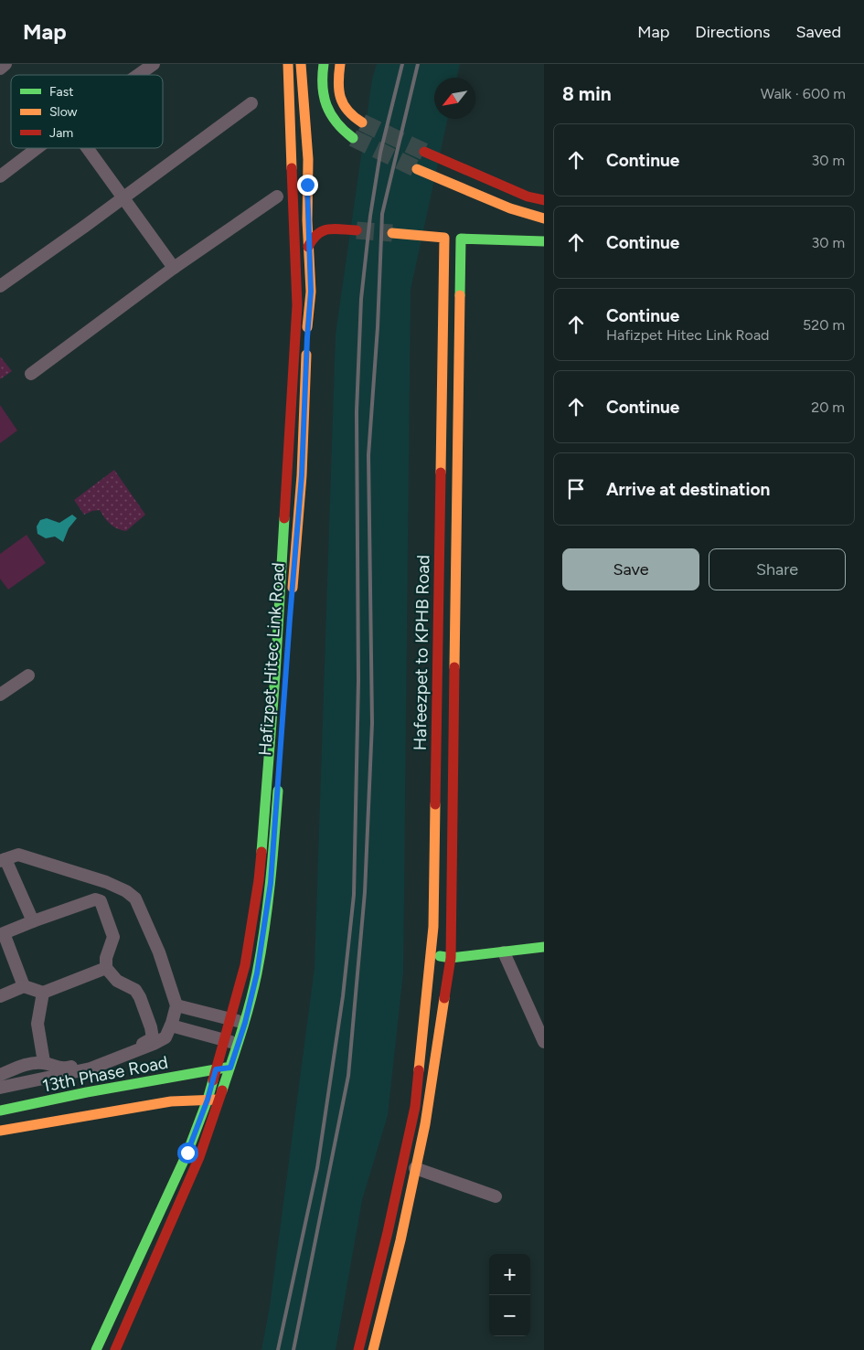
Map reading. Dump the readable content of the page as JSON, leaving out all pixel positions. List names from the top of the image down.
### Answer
{
  "streets": {
    "main road": ["Hafeezpet to KPHB Road", "Hafizpet Hitec Link Road", "13th Phase Road"]
  },
  "legend": ["Fast", "Slow", "Jam"],
  "north": "bottom left",
  "page": {
    "header": "Map",
    "nav": ["Map", "Directions", "Saved"],
    "heading": ["8 min", "Walk · 600 m"],
    "list": [
      ["Continue", "30 m"],
      ["Continue", "30 m"],
      ["Continue", "Hafizpet Hitec Link Road", "520 m"],
      ["Continue", "20 m"],
      "Arrive at destination"
    ],
    "buttons": ["Save", "Share"],
    "map_buttons": ["+", "−"]
  }
}
